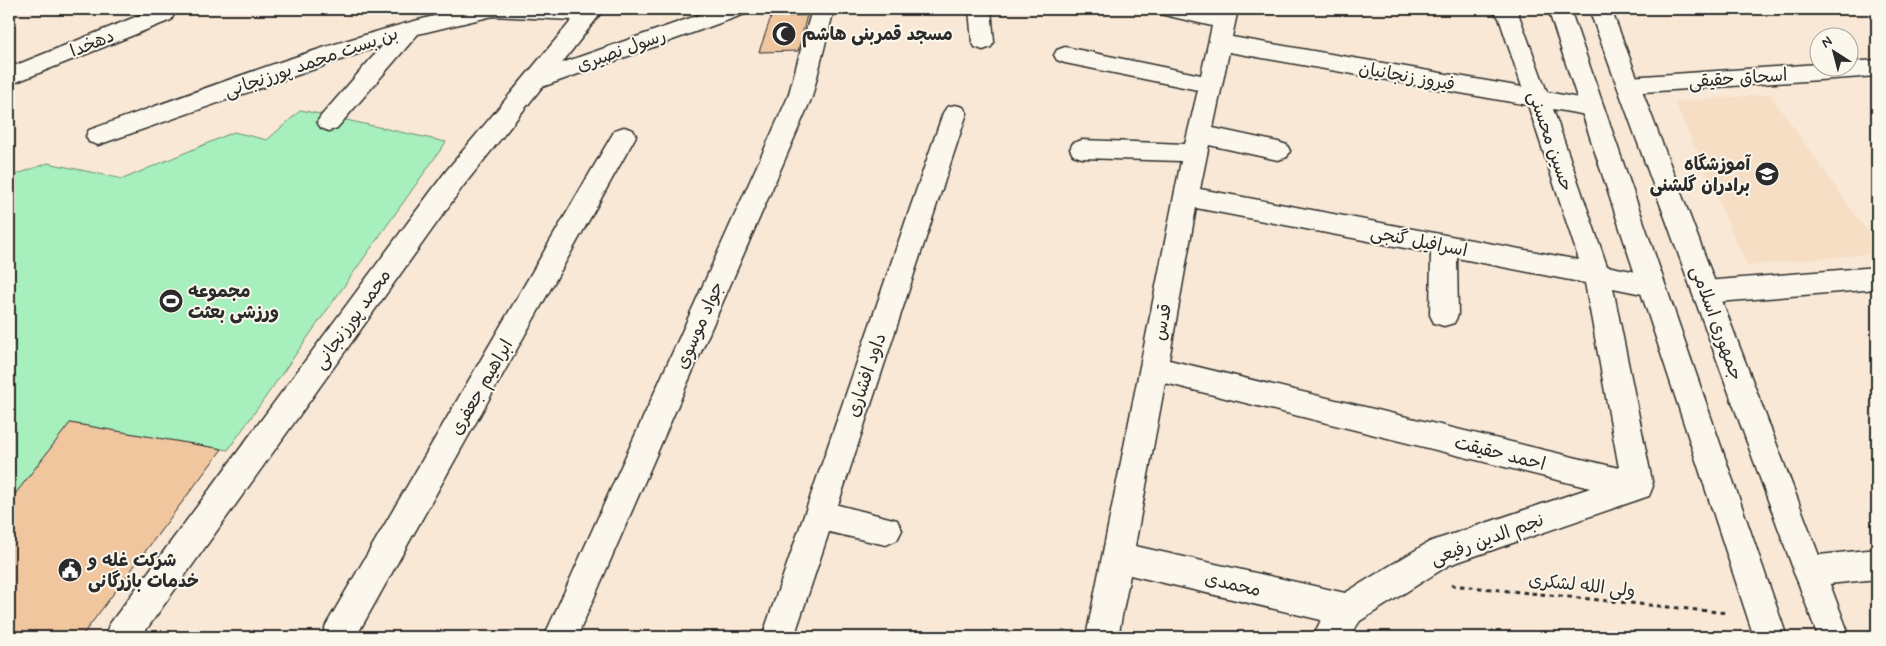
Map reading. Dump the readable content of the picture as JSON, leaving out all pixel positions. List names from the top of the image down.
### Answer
{
  "streets": {
    "street": [
      "دهخدا",
      "رسول نصیری",
      "بن بست محمد پورزنجانی",
      "فیروز زنجانیان",
      "اسحاق حقیقی",
      "حسین محسنی",
      "اسرافیل گنجی",
      "محمد پورزنجانی",
      "قدس",
      "جمهوری اسلامی",
      "جواد موسوی",
      "داود افشاری",
      "ابراهیم جعفری",
      "احمد حقیقت",
      "نجم الدین رفیعی",
      "محمدی"
    ],
    "path": ["ولی الله لشکری"]
  },
  "crossings": [
    ["رسول نصیری", "محمد پورزنجانی"],
    ["بن بست محمد پورزنجانی", "محمد پورزنجانی"],
    ["فیروز زنجانیان", "حسین محسنی"],
    ["فیروز زنجانیان", "قدس"],
    ["اسحاق حقیقی", "جمهوری اسلامی"],
    ["حسین محسنی", "اسرافیل گنجی"],
    ["اسرافیل گنجی", "قدس"],
    ["قدس", "احمد حقیقت"],
    ["قدس", "محمدی"],
    ["احمد حقیقت", "نجم الدین رفیعی"],
    ["نجم الدین رفیعی", "محمدی"]
  ],
  "places": {
    "mosque": ["مسجد قمربنی هاشم"],
    "school or university": ["آموزشگاه برادران گلشنی"],
    "sports": ["مجموعه ورزشی بعثت"],
    "public building": ["شرکت غله و خدمات بازرگانی"]
  },
  "north": "top left"
}
